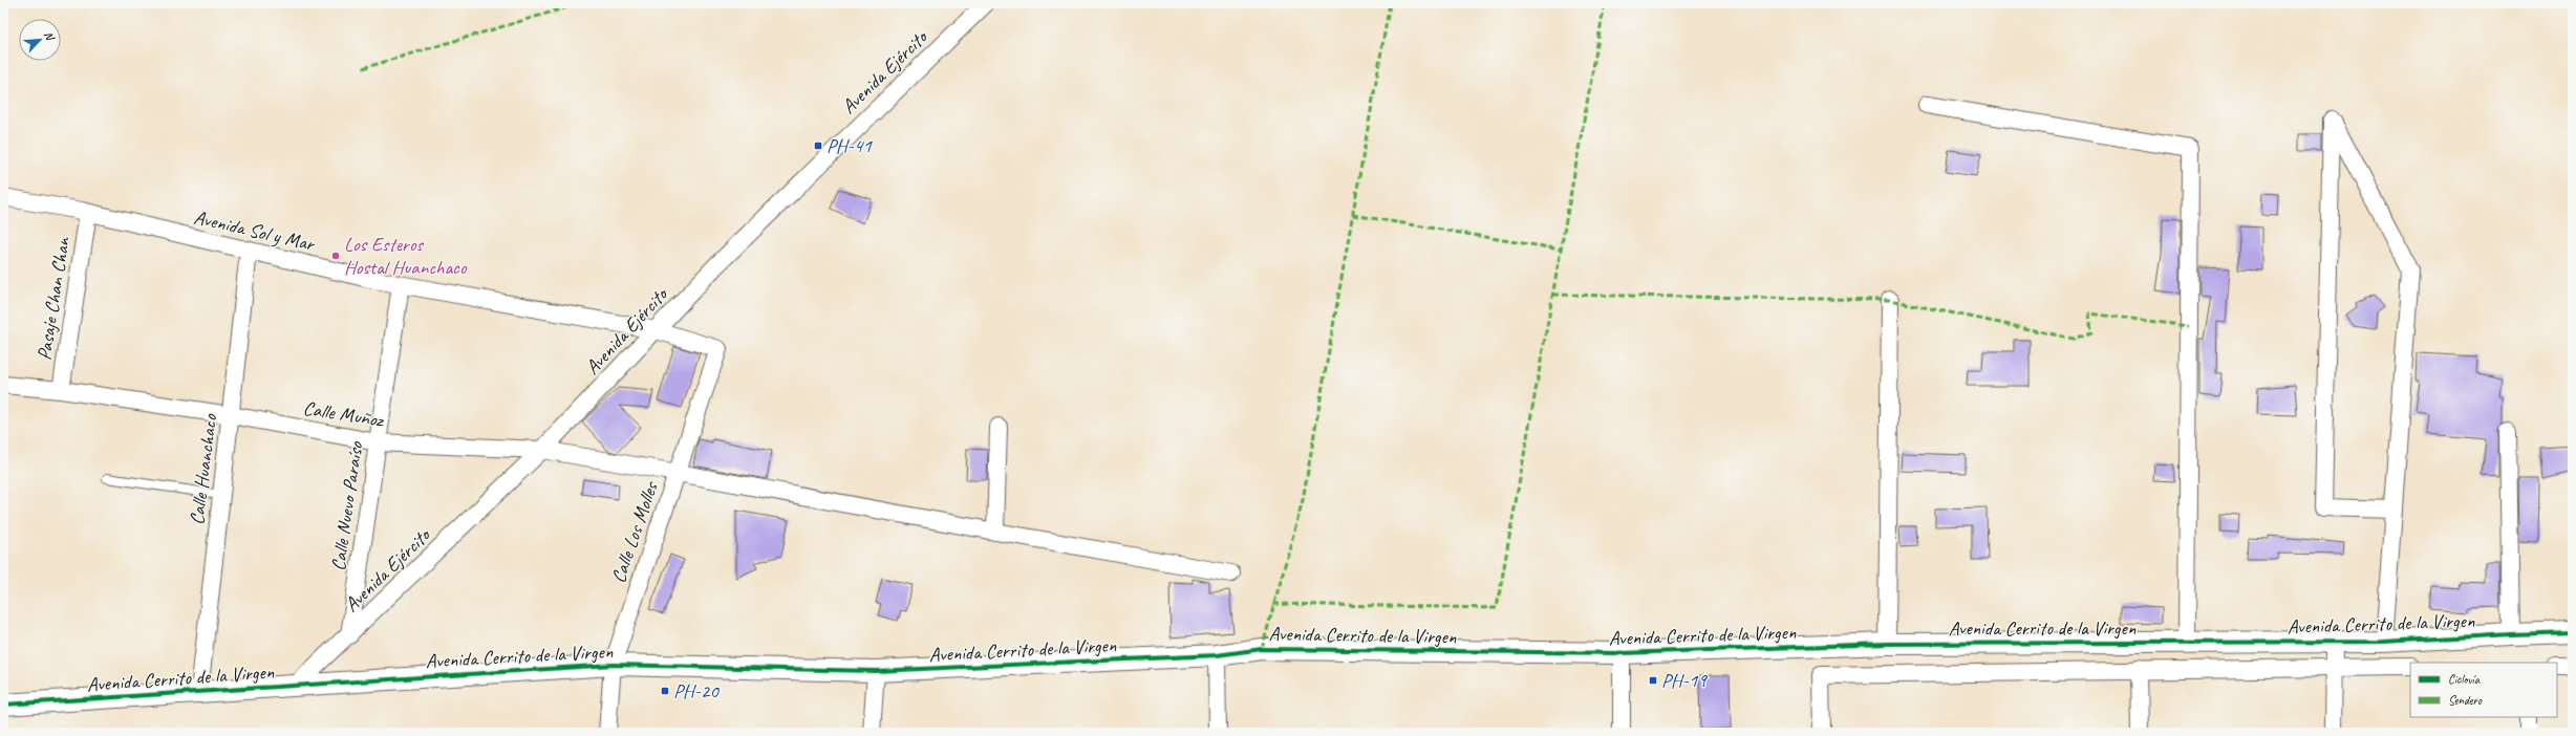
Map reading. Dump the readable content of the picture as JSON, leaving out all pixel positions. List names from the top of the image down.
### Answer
{
  "streets": {
    "street": [
      "Avenida Ejército",
      "Avenida Sol y Mar",
      "Pasaje Chan Chan",
      "Calle Muñoz",
      "Calle Huanchaco",
      "Calle Nuevo Paraíso",
      "Calle Los Molles",
      "Avenida Cerrito de la Virgen"
    ]
  },
  "crossings": [
    ["Avenida Ejército", "Avenida Sol y Mar"],
    ["Avenida Ejército", "Calle Muñoz"],
    ["Avenida Ejército", "Calle Nuevo Paraíso"],
    ["Avenida Ejército", "Avenida Cerrito de la Virgen"],
    ["Avenida Sol y Mar", "Pasaje Chan Chan"],
    ["Avenida Sol y Mar", "Calle Huanchaco"],
    ["Avenida Sol y Mar", "Calle Nuevo Paraíso"],
    ["Avenida Sol y Mar", "Calle Los Molles"],
    ["Pasaje Chan Chan", "Calle Muñoz"],
    ["Calle Muñoz", "Calle Huanchaco"],
    ["Calle Muñoz", "Calle Nuevo Paraíso"],
    ["Calle Muñoz", "Calle Los Molles"],
    ["Calle Huanchaco", "Avenida Cerrito de la Virgen"],
    ["Calle Los Molles", "Avenida Cerrito de la Virgen"]
  ],
  "places": {
    "transit": ["PH-41", "PH-19", "PH-20"],
    "other": ["Los Esteros Hostal Huanchaco"]
  },
  "legend": ["Ciclovía", "Sendero"],
  "north": "top right"
}
